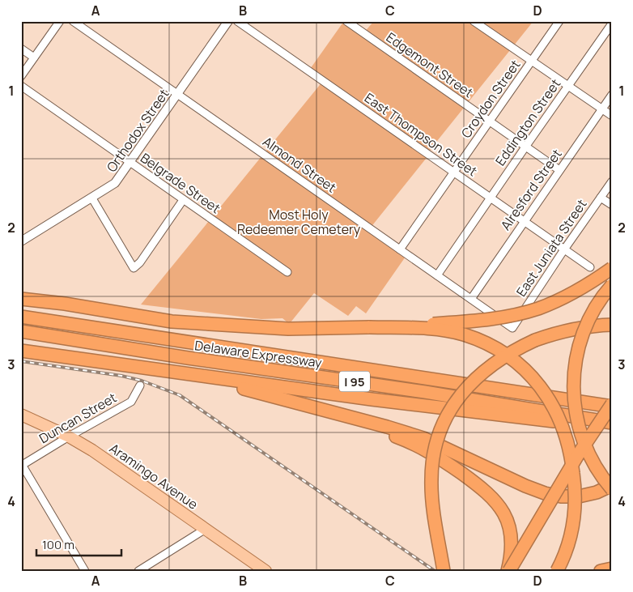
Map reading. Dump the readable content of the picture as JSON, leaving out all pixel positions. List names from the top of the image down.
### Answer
{
  "streets": {
    "highway": ["Delaware Expressway", "I 95"],
    "main road": ["Aramingo Avenue"],
    "street": [
      "Edgemont Street",
      "Croydon Street",
      "Eddington Street",
      "Orthodox Street",
      "East Thompson Street",
      "Almond Street",
      "Belgrade Street",
      "Alresford Street",
      "East Juniata Street",
      "Duncan Street"
    ]
  },
  "crossings": [
    ["Edgemont Street", "Croydon Street"],
    ["Edgemont Street", "Eddington Street"],
    ["Edgemont Street", "Alresford Street"],
    ["Croydon Street", "East Thompson Street"],
    ["Croydon Street", "Almond Street"],
    ["Eddington Street", "East Thompson Street"],
    ["Eddington Street", "Almond Street"],
    ["Orthodox Street", "Almond Street"],
    ["Orthodox Street", "Belgrade Street"],
    ["East Thompson Street", "Alresford Street"],
    ["East Thompson Street", "East Juniata Street"],
    ["Almond Street", "Alresford Street"],
    ["Almond Street", "East Juniata Street"],
    ["Duncan Street", "Aramingo Avenue"]
  ],
  "parks": ["Most Holy Redeemer Cemetery"],
  "scale_bar": "100 m",
  "grid": {
    "columns": [
      "A",
      "B",
      "C",
      "D"
    ],
    "rows": [
      "1",
      "2",
      "3",
      "4"
    ]
  }
}
